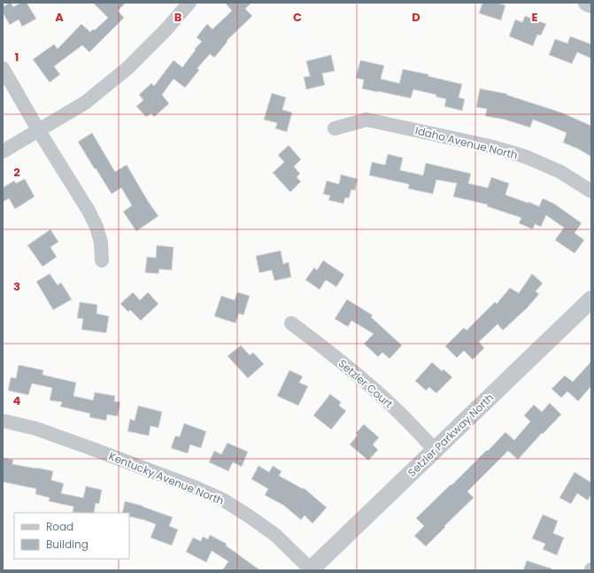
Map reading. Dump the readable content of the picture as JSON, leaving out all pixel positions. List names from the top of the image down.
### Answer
{
  "streets": {
    "street": [
      "Idaho Avenue North",
      "Setzler Court",
      "Setzler Parkway North",
      "Kentucky Avenue North"
    ]
  },
  "crossings": [
    ["Setzler Court", "Setzler Parkway North"],
    ["Setzler Parkway North", "Kentucky Avenue North"]
  ],
  "legend": ["Road", "Building"],
  "grid": {
    "columns": [
      "A",
      "B",
      "C",
      "D",
      "E"
    ],
    "rows": [
      "1",
      "2",
      "3",
      "4"
    ]
  }
}
